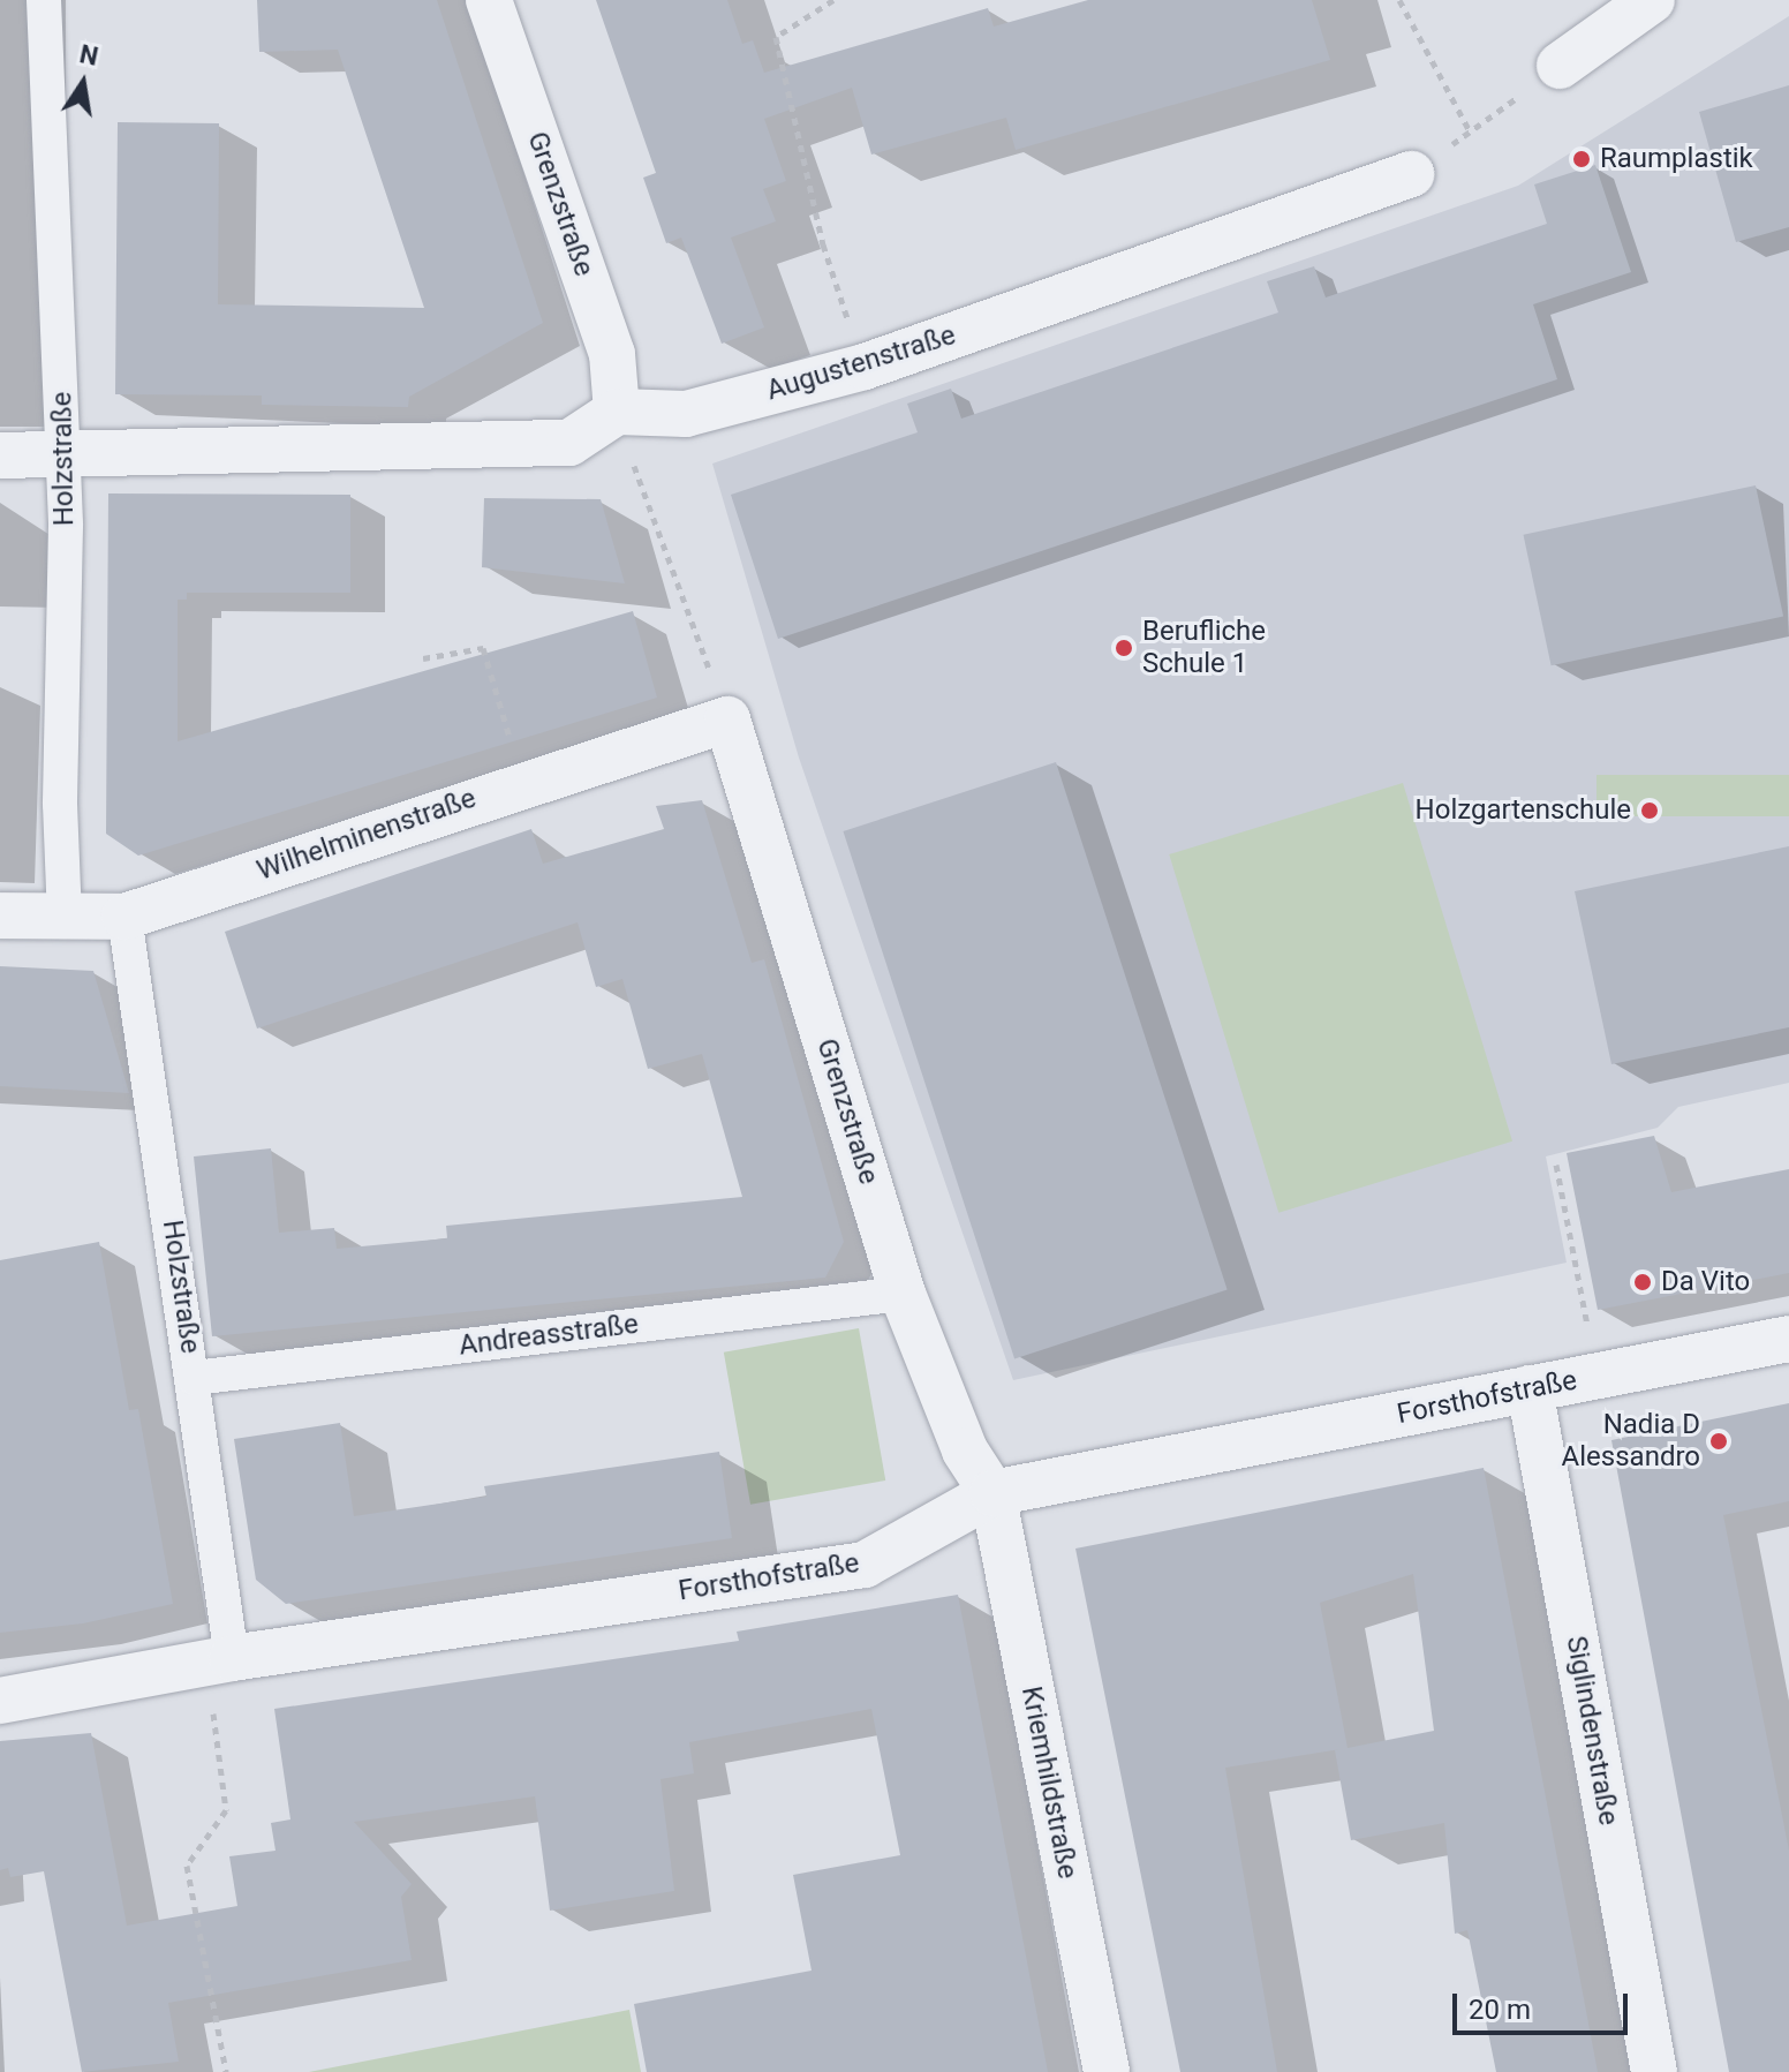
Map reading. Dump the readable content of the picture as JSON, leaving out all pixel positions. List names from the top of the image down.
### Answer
{
  "streets": {
    "street": [
      "Grenzstraße",
      "Augustenstraße",
      "Holzstraße",
      "Wilhelminenstraße",
      "Andreasstraße",
      "Forsthofstraße",
      "Siglindenstraße",
      "Kriemhildstraße"
    ]
  },
  "crossings": [
    ["Grenzstraße", "Augustenstraße"],
    ["Grenzstraße", "Wilhelminenstraße"],
    ["Grenzstraße", "Andreasstraße"],
    ["Grenzstraße", "Forsthofstraße"],
    ["Grenzstraße", "Kriemhildstraße"],
    ["Holzstraße", "Wilhelminenstraße"],
    ["Holzstraße", "Andreasstraße"],
    ["Holzstraße", "Forsthofstraße"],
    ["Forsthofstraße", "Siglindenstraße"],
    ["Forsthofstraße", "Kriemhildstraße"]
  ],
  "places": [
    "Raumplastik",
    "Berufliche Schule 1",
    "Holzgartenschule",
    "Da Vito",
    "Nadia D Alessandro"
  ],
  "scale_bar": "20 m",
  "north": "top"
}
